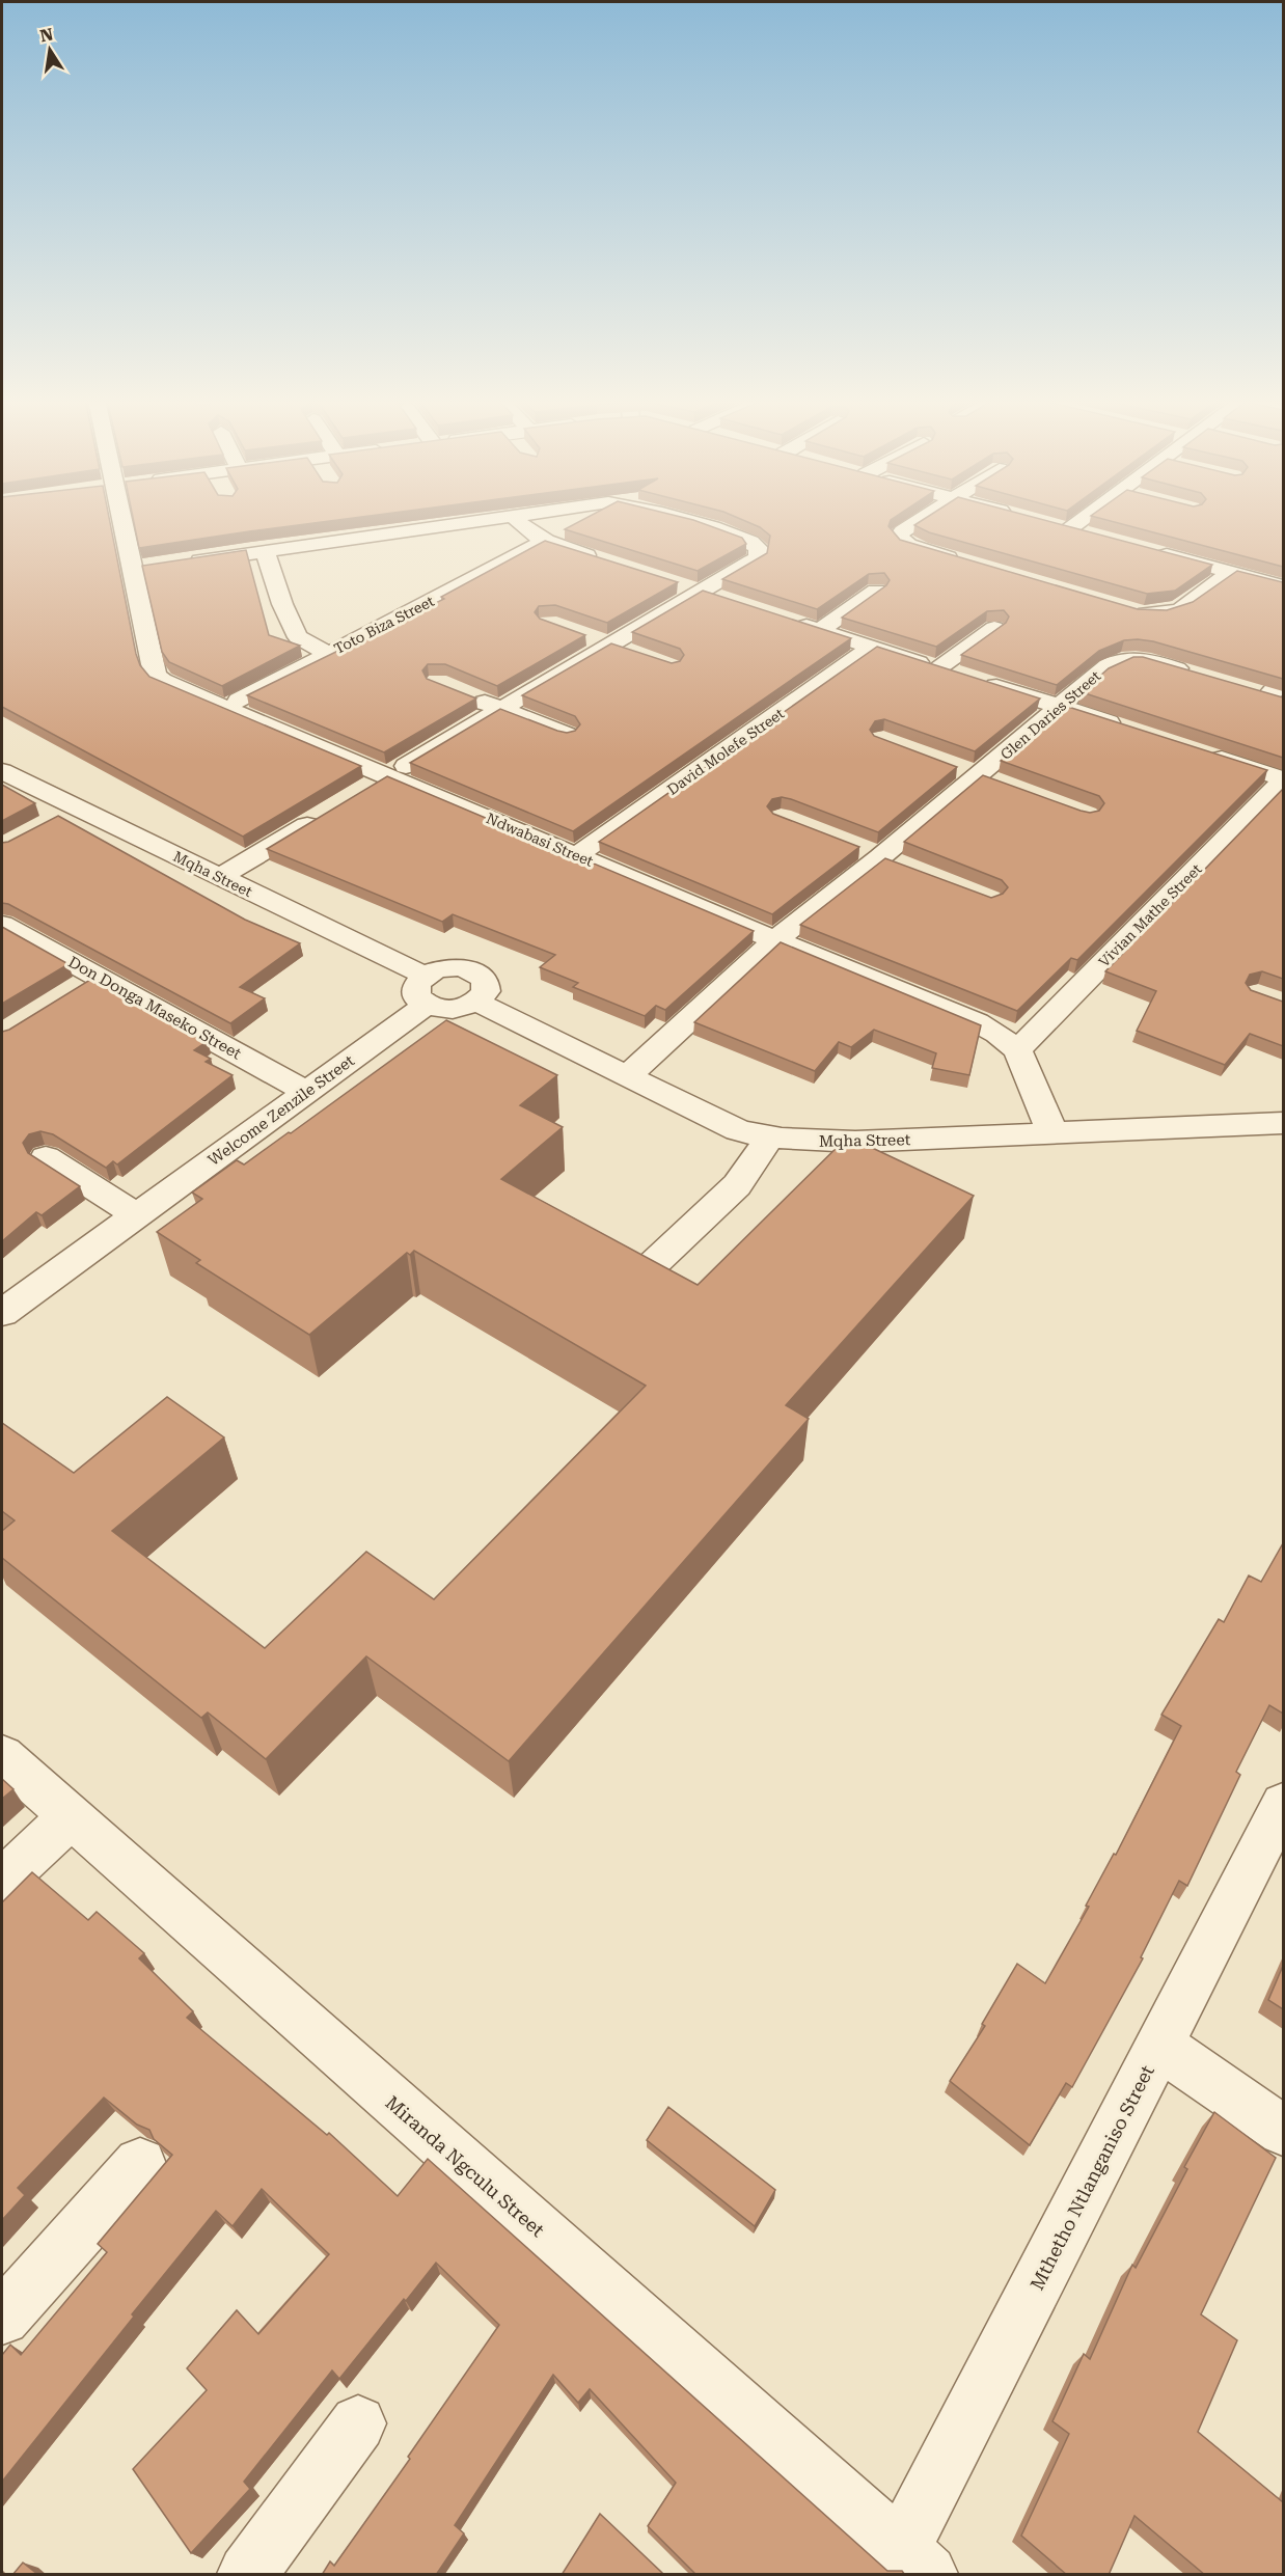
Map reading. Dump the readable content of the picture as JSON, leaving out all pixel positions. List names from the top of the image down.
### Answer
{
  "streets": {
    "street": [
      "Toto Biza Street",
      "Glen Daries Street",
      "David Molefe Street",
      "Ndwabasi Street",
      "Mqha Street",
      "Vivian Mathe Street",
      "Don Donga Maseko Street",
      "Welcome Zenzile Street",
      "Miranda Ngculu Street",
      "Mthetho Ntlanganiso Street"
    ]
  },
  "crossings": [
    ["Toto Biza Street", "Ndwabasi Street"],
    ["Glen Daries Street", "Ndwabasi Street"],
    ["Glen Daries Street", "Mqha Street"],
    ["David Molefe Street", "Ndwabasi Street"],
    ["Ndwabasi Street", "Mqha Street"],
    ["Ndwabasi Street", "Vivian Mathe Street"],
    ["Mqha Street", "Welcome Zenzile Street"],
    ["Don Donga Maseko Street", "Welcome Zenzile Street"],
    ["Miranda Ngculu Street", "Mthetho Ntlanganiso Street"]
  ],
  "north": "top"
}
